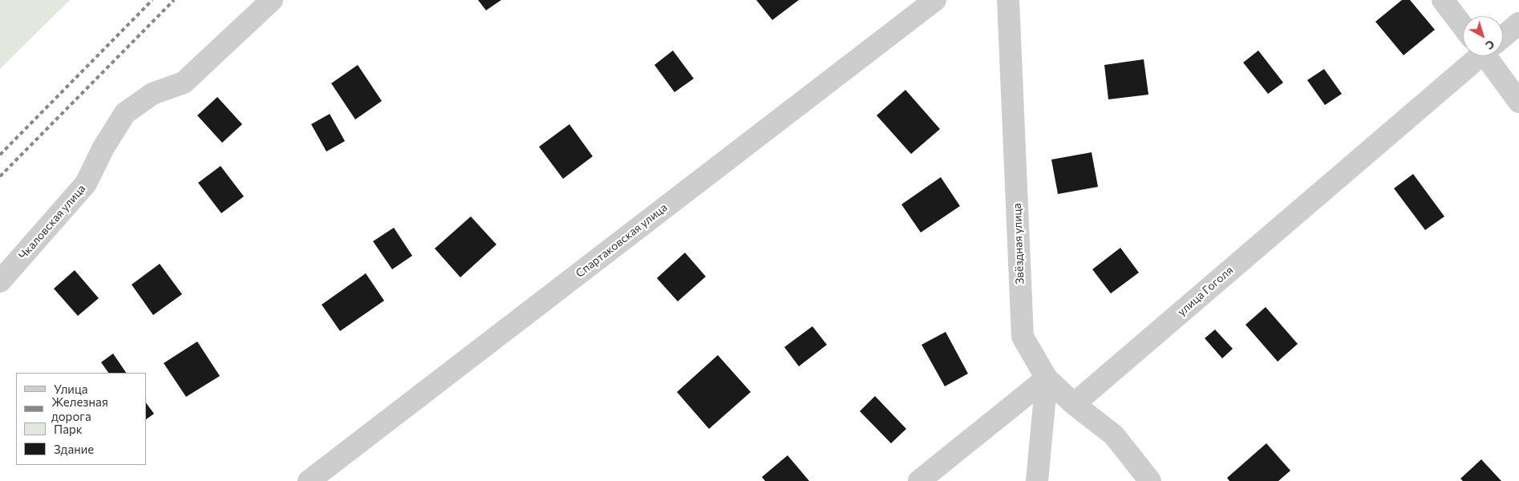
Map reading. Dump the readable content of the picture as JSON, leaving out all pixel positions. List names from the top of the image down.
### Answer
{
  "streets": {
    "street": [
      "Чкаловская улица",
      "Спартаковская улица",
      "Звёздная улица",
      "улица Гоголя"
    ]
  },
  "legend": [
    "Улица",
    "Железная дорога",
    "Парк",
    "Здание"
  ],
  "north": "bottom right"
}
